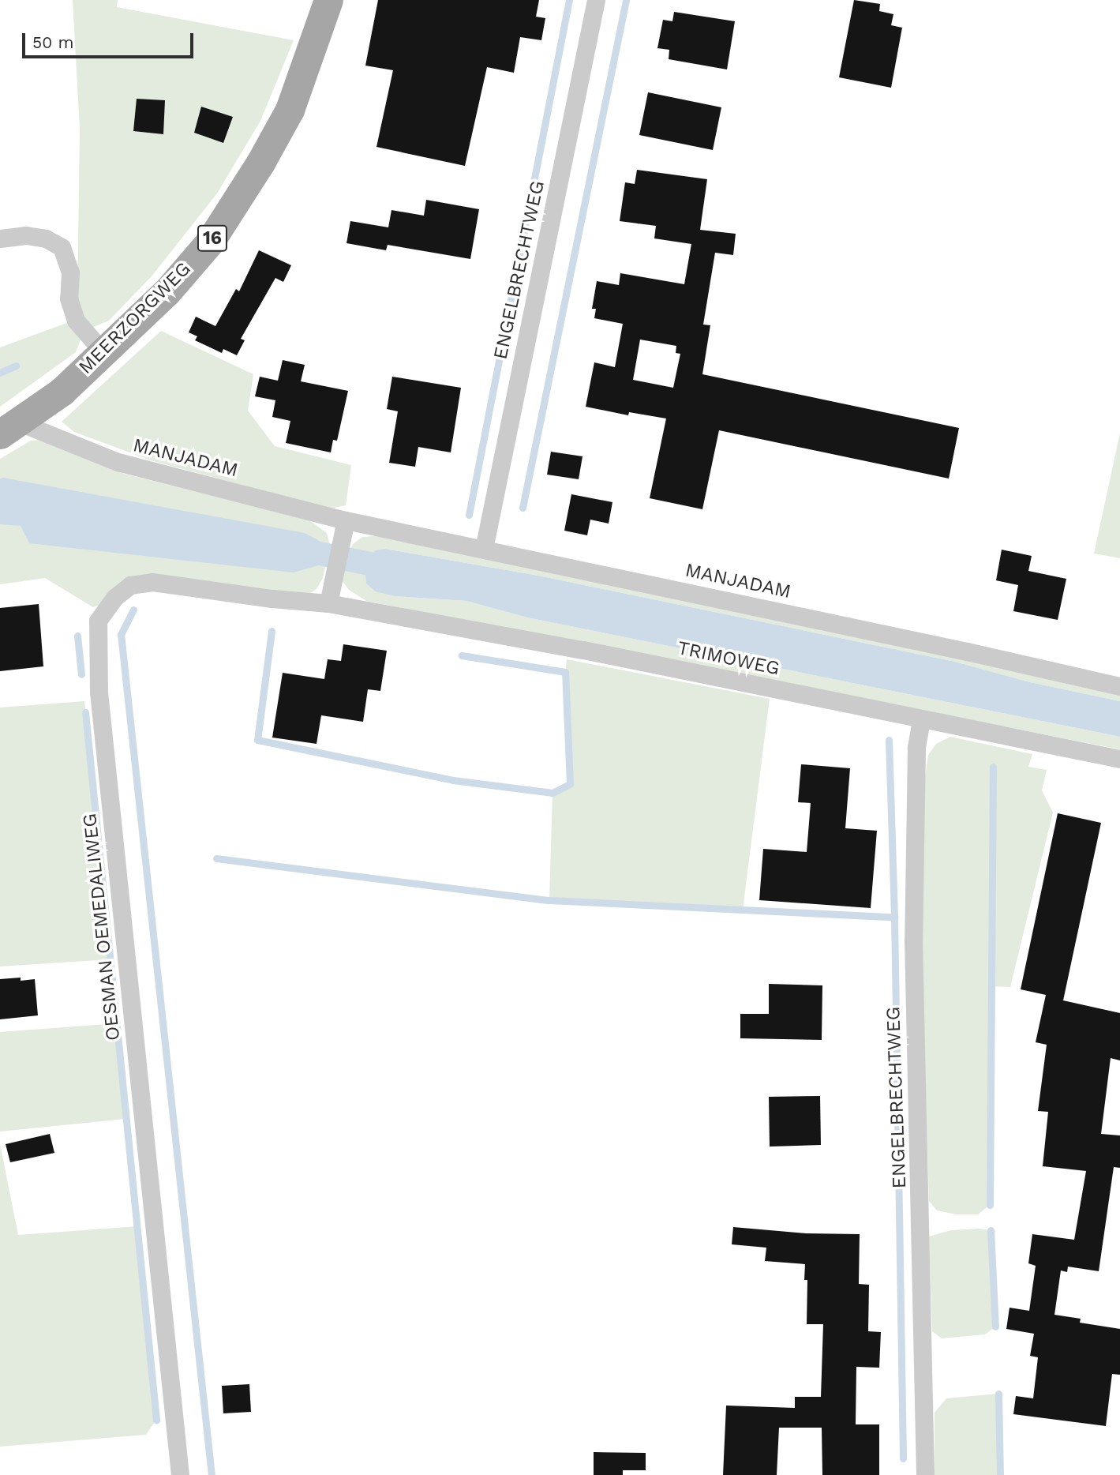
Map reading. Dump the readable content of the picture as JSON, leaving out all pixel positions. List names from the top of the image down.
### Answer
{
  "streets": {
    "main road": ["16", "MEERZORGWEG"],
    "street": [
      "ENGELBRECHTWEG",
      "MANJADAM",
      "TRIMOWEG",
      "OESMAN OEMEDALIWEG"
    ]
  },
  "crossings": [
    ["ENGELBRECHTWEG", "MANJADAM"],
    ["ENGELBRECHTWEG", "TRIMOWEG"],
    ["MEERZORGWEG", "MANJADAM"],
    ["TRIMOWEG", "OESMAN OEMEDALIWEG"]
  ],
  "scale_bar": "50 m"
}
